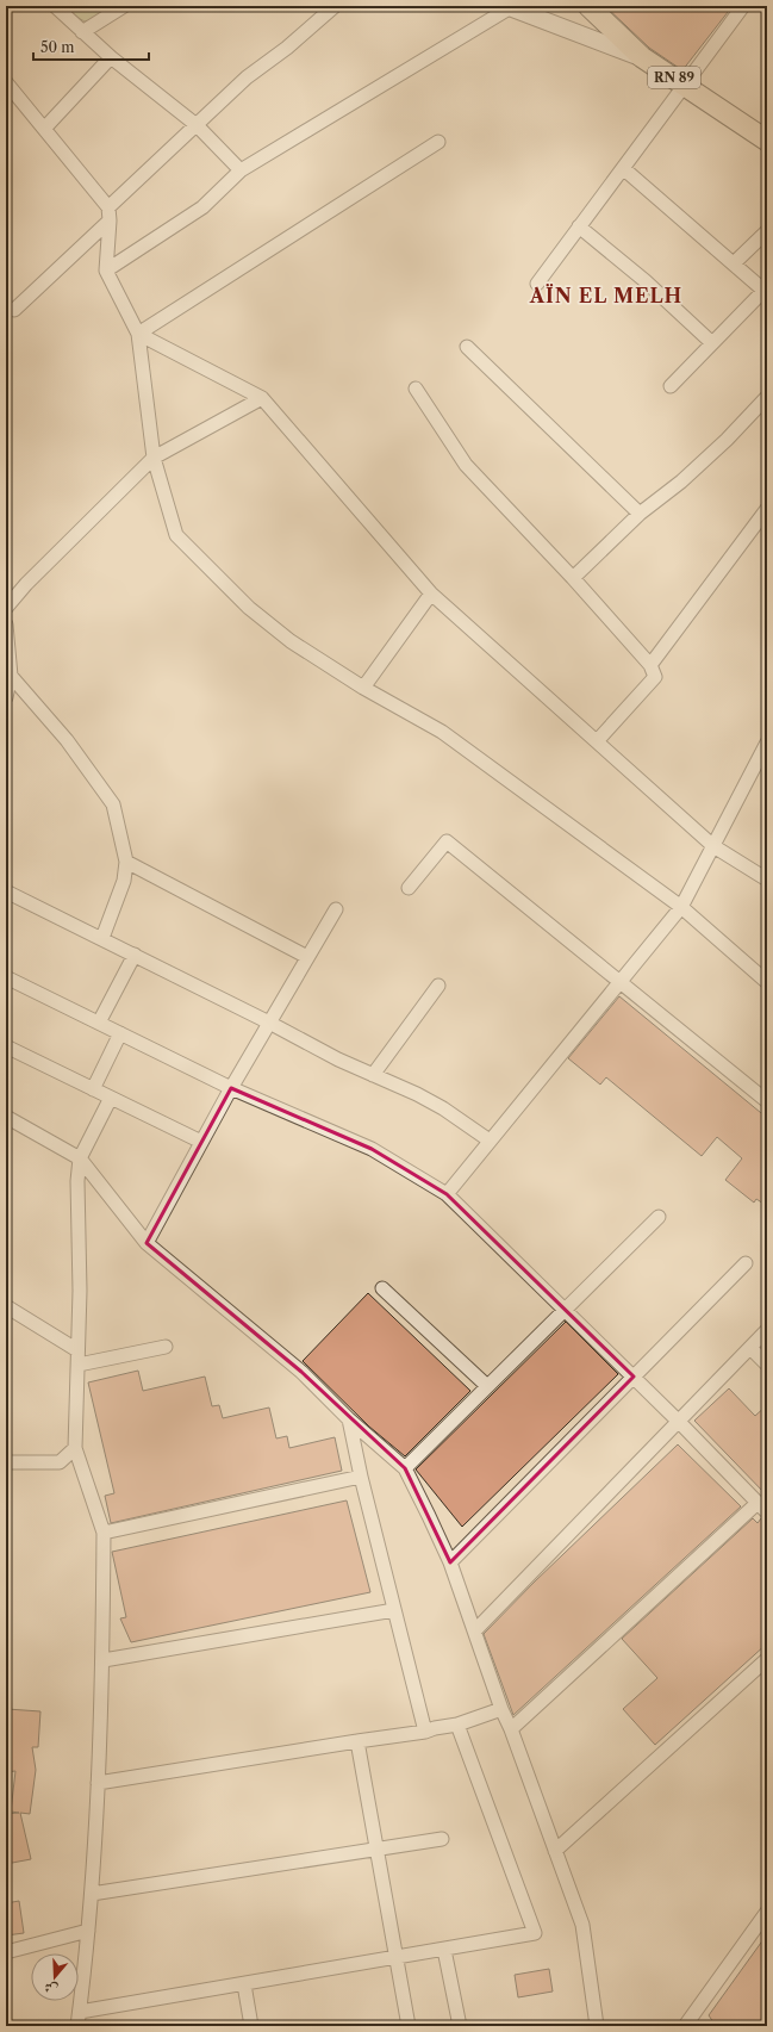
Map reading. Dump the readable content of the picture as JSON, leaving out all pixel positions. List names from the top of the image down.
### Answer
{
  "streets": {
    "main road": ["RN 89"]
  },
  "districts": ["AÏN EL MELH"],
  "scale_bar": "50 m",
  "north": "bottom"
}
